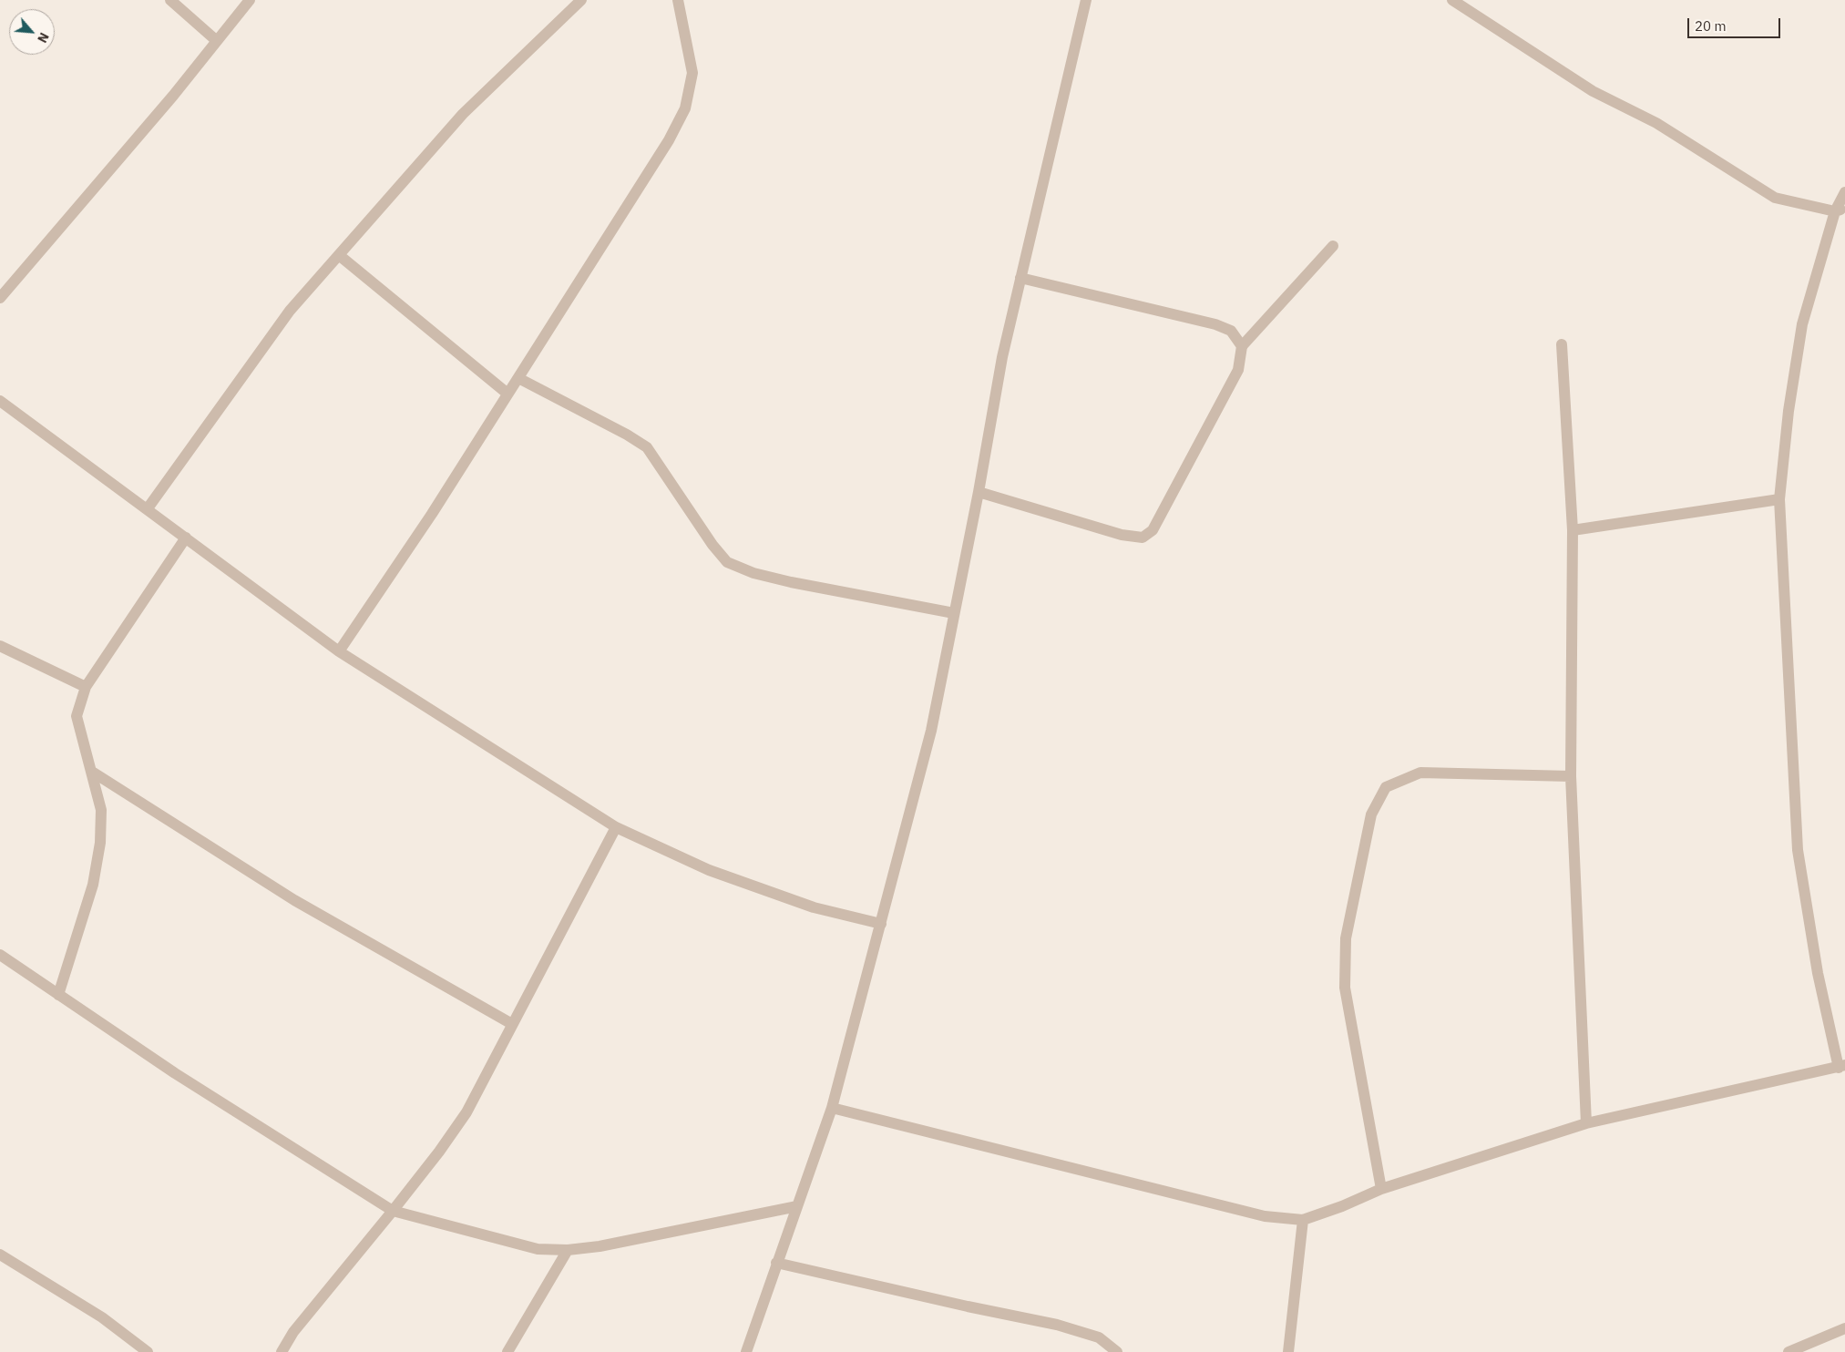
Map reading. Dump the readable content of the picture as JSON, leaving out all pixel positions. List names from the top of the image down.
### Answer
{
  "scale_bar": "20 m",
  "north": "bottom right"
}
